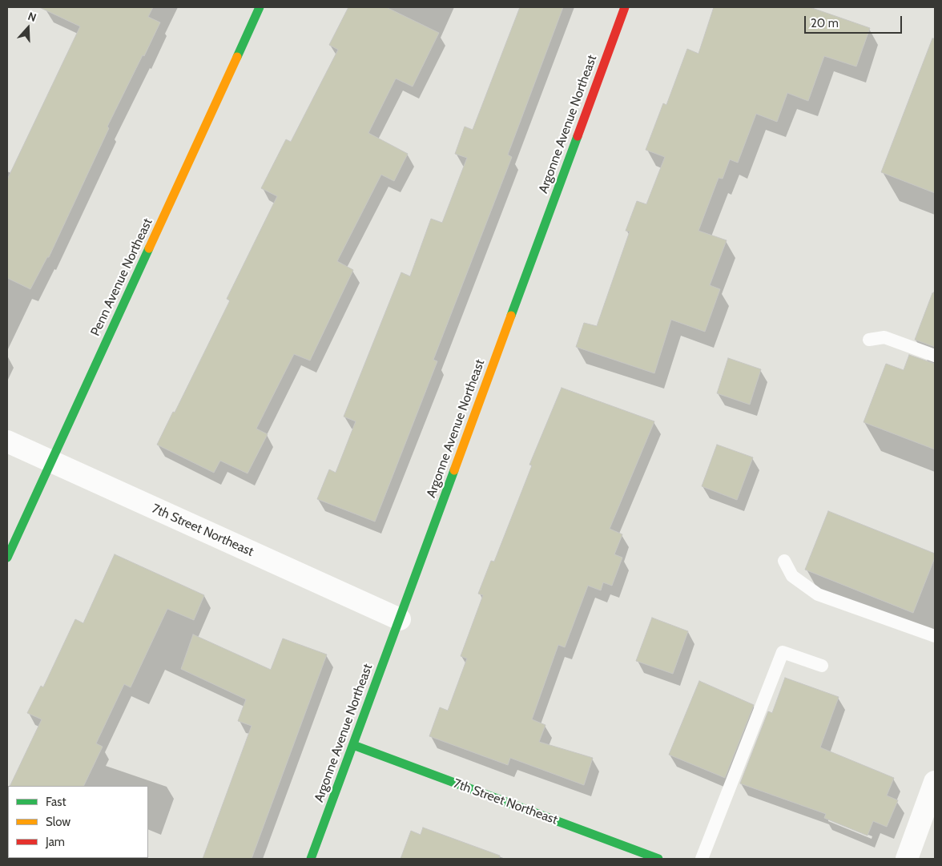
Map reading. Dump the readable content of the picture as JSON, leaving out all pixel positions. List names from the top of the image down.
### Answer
{
  "streets": {
    "street": ["Argonne Avenue Northeast", "Penn Avenue Northeast", "7th Street Northeast"]
  },
  "crossings": [
    ["Argonne Avenue Northeast", "7th Street Northeast"],
    ["Penn Avenue Northeast", "7th Street Northeast"]
  ],
  "legend": ["Fast", "Slow", "Jam"],
  "scale_bar": "20 m",
  "north": "top"
}
